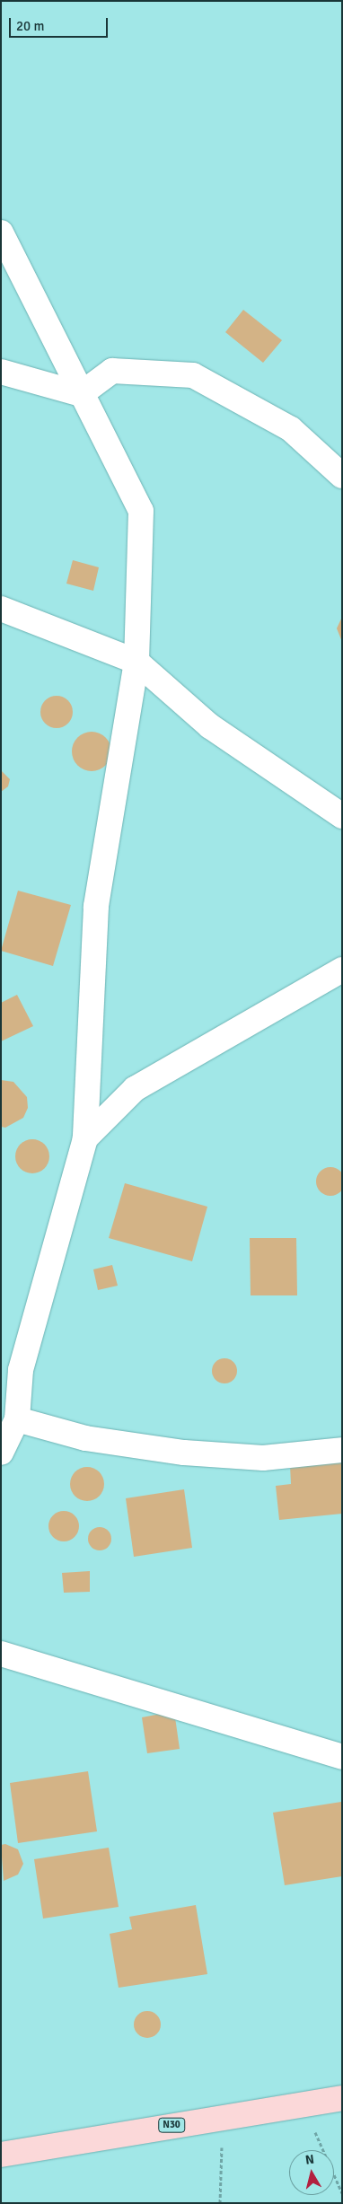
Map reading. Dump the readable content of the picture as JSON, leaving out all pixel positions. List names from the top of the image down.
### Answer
{
  "streets": {
    "main road": ["N30"]
  },
  "scale_bar": "20 m",
  "north": "top"
}
